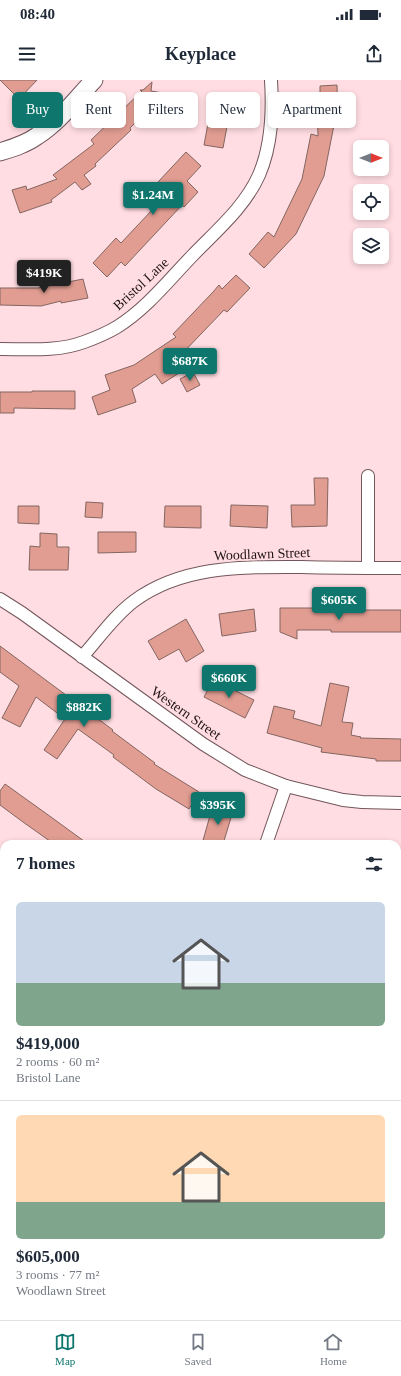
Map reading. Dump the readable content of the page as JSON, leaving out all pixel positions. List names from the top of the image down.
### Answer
{
  "streets": {
    "street": ["Bristol Lane", "Woodlawn Street", "Western Street"]
  },
  "crossings": [
    ["Woodlawn Street", "Western Street"]
  ],
  "north": "right",
  "page": {
    "status": "08:40",
    "header": "Keyplace",
    "chip": [
      "Buy",
      "Rent",
      "Filters",
      "New",
      "Apartment"
    ],
    "price": [
      "$1.24M",
      "$419K",
      "$687K",
      "$605K",
      "$660K",
      "$882K",
      "$395K"
    ],
    "heading": "7 homes",
    "list": [
      {
        "name": "$419,000",
        "note": "2 rooms · 60 m² · Bristol Lane"
      },
      {
        "name": "$605,000",
        "note": "3 rooms · 77 m² · Woodlawn Street"
      }
    ],
    "tabs": ["Map", "Saved", "Home"]
  }
}
